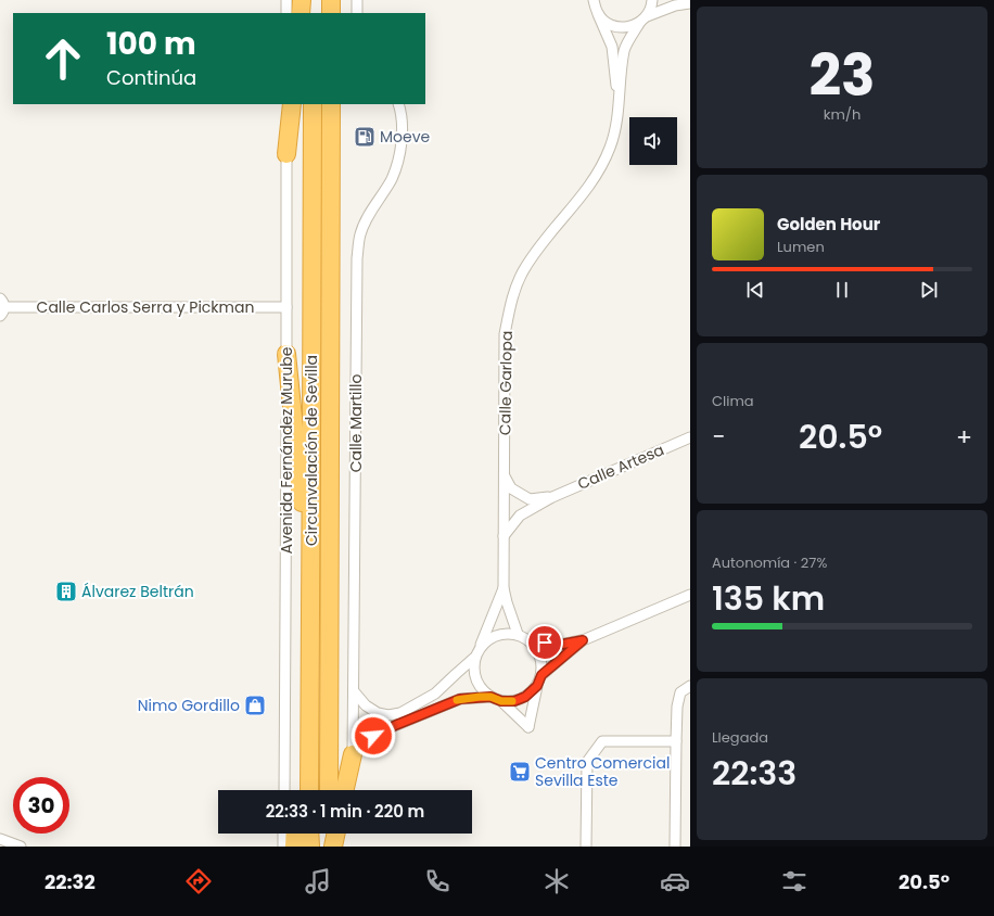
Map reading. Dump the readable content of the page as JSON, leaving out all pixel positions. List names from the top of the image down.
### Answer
{
  "streets": {
    "highway": ["Circunvalación de Sevilla"],
    "street": [
      "Calle Carlos Serra y Pickman",
      "Calle Garlopa",
      "Calle Martillo",
      "Avenida Fernández Murube",
      "Calle Artesa"
    ]
  },
  "crossings": [
    ["Calle Carlos Serra y Pickman", "Avenida Fernández Murube"],
    ["Calle Garlopa", "Calle Artesa"]
  ],
  "places": {
    "fuel station": ["Moeve"],
    "building": ["Álvarez Beltrán"],
    "shop": ["Nimo Gordillo"],
    "supermarket": ["Centro Comercial Sevilla Este"]
  },
  "page": {
    "tile": [
      ["23", "km/h"],
      "Clima",
      ["Autonomía · 27%", "135 km"],
      ["Llegada", "22:33"]
    ],
    "turn": ["100 m", "Continúa"],
    "song": ["Golden Hour", "Lumen"],
    "heat": ["−", "20.5°", "+"],
    "limit": "30",
    "trip": "22:33 · 1 min · 220 m",
    "tabs": ["22:32", "20.5°"]
  }
}
